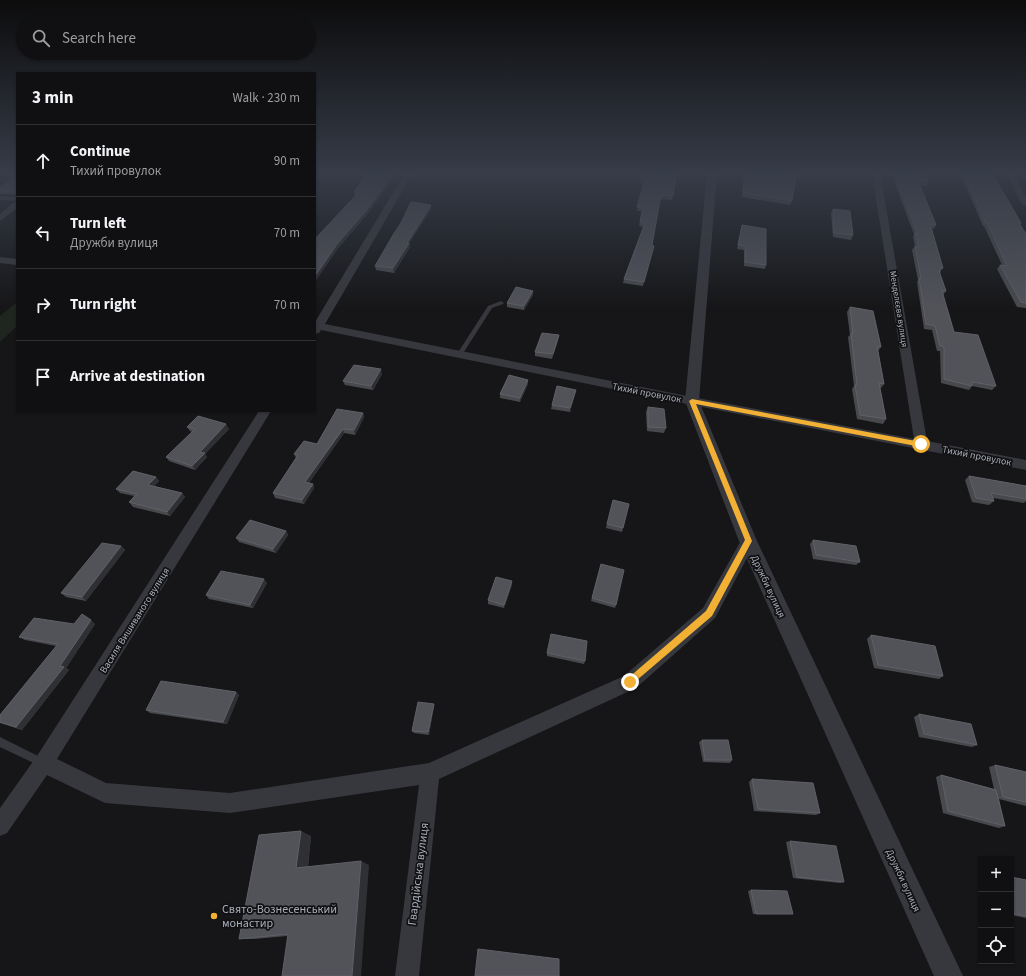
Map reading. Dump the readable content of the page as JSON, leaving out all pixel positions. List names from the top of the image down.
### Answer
{
  "streets": {
    "street": [
      "Менделєєва вулиця",
      "Тихий провулок",
      "Дружби вулиця",
      "Василя Вишиваного вулиця",
      "Гвардійська вулиця"
    ]
  },
  "crossings": [
    ["Менделєєва вулиця", "Тихий провулок"],
    ["Тихий провулок", "Дружби вулиця"]
  ],
  "places": ["Cвято-Вознесенський монастир"],
  "page": {
    "search": "Search here",
    "heading": ["3 min", "Walk · 230 m"],
    "list": [
      ["Continue", "Тихий провулок", "90 m"],
      ["Turn left", "Дружби вулиця", "70 m"],
      ["Turn right", "70 m"],
      "Arrive at destination"
    ],
    "map_buttons": ["+", "−"]
  }
}
